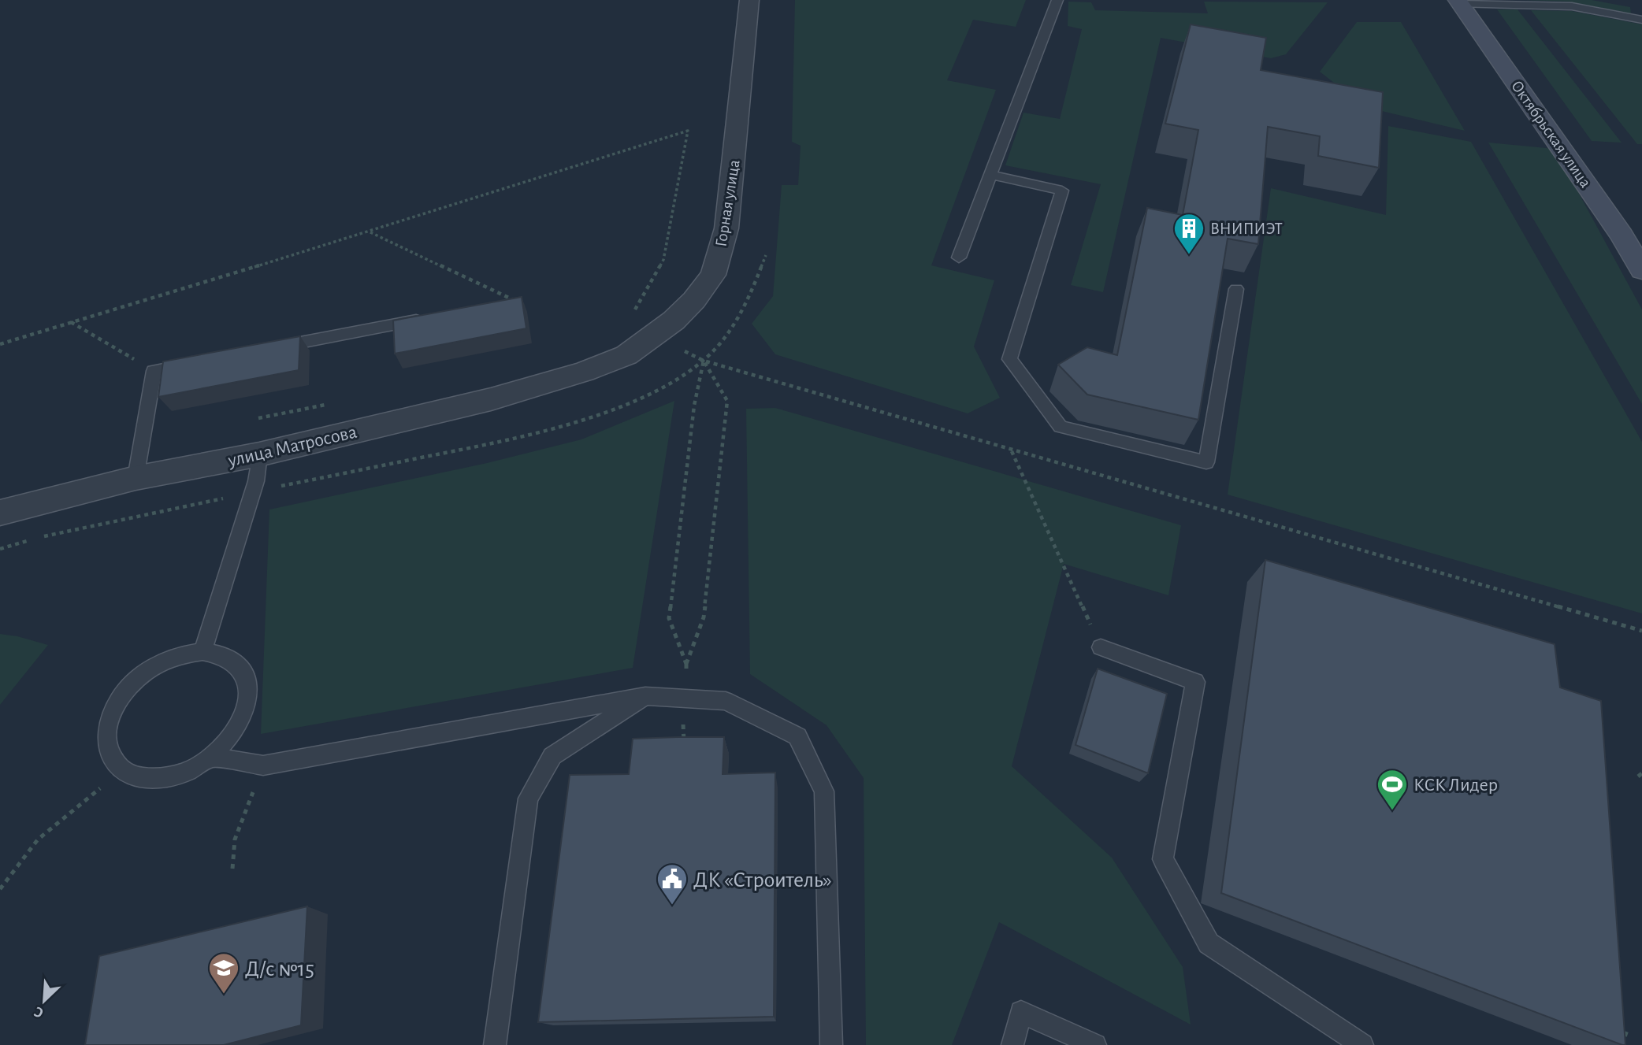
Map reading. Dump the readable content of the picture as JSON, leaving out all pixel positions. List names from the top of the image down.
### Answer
{
  "streets": {
    "street": ["Октябрьская улица", "Горная улица", "улица Матросова"]
  },
  "crossings": [
    ["Горная улица", "улица Матросова"]
  ],
  "places": {
    "building": ["ВНИПИЭТ"],
    "sports": ["КСК Лидер"],
    "public building": ["ДК «Строитель»"],
    "school or university": ["Д/с №15"]
  },
  "north": "bottom left"
}
